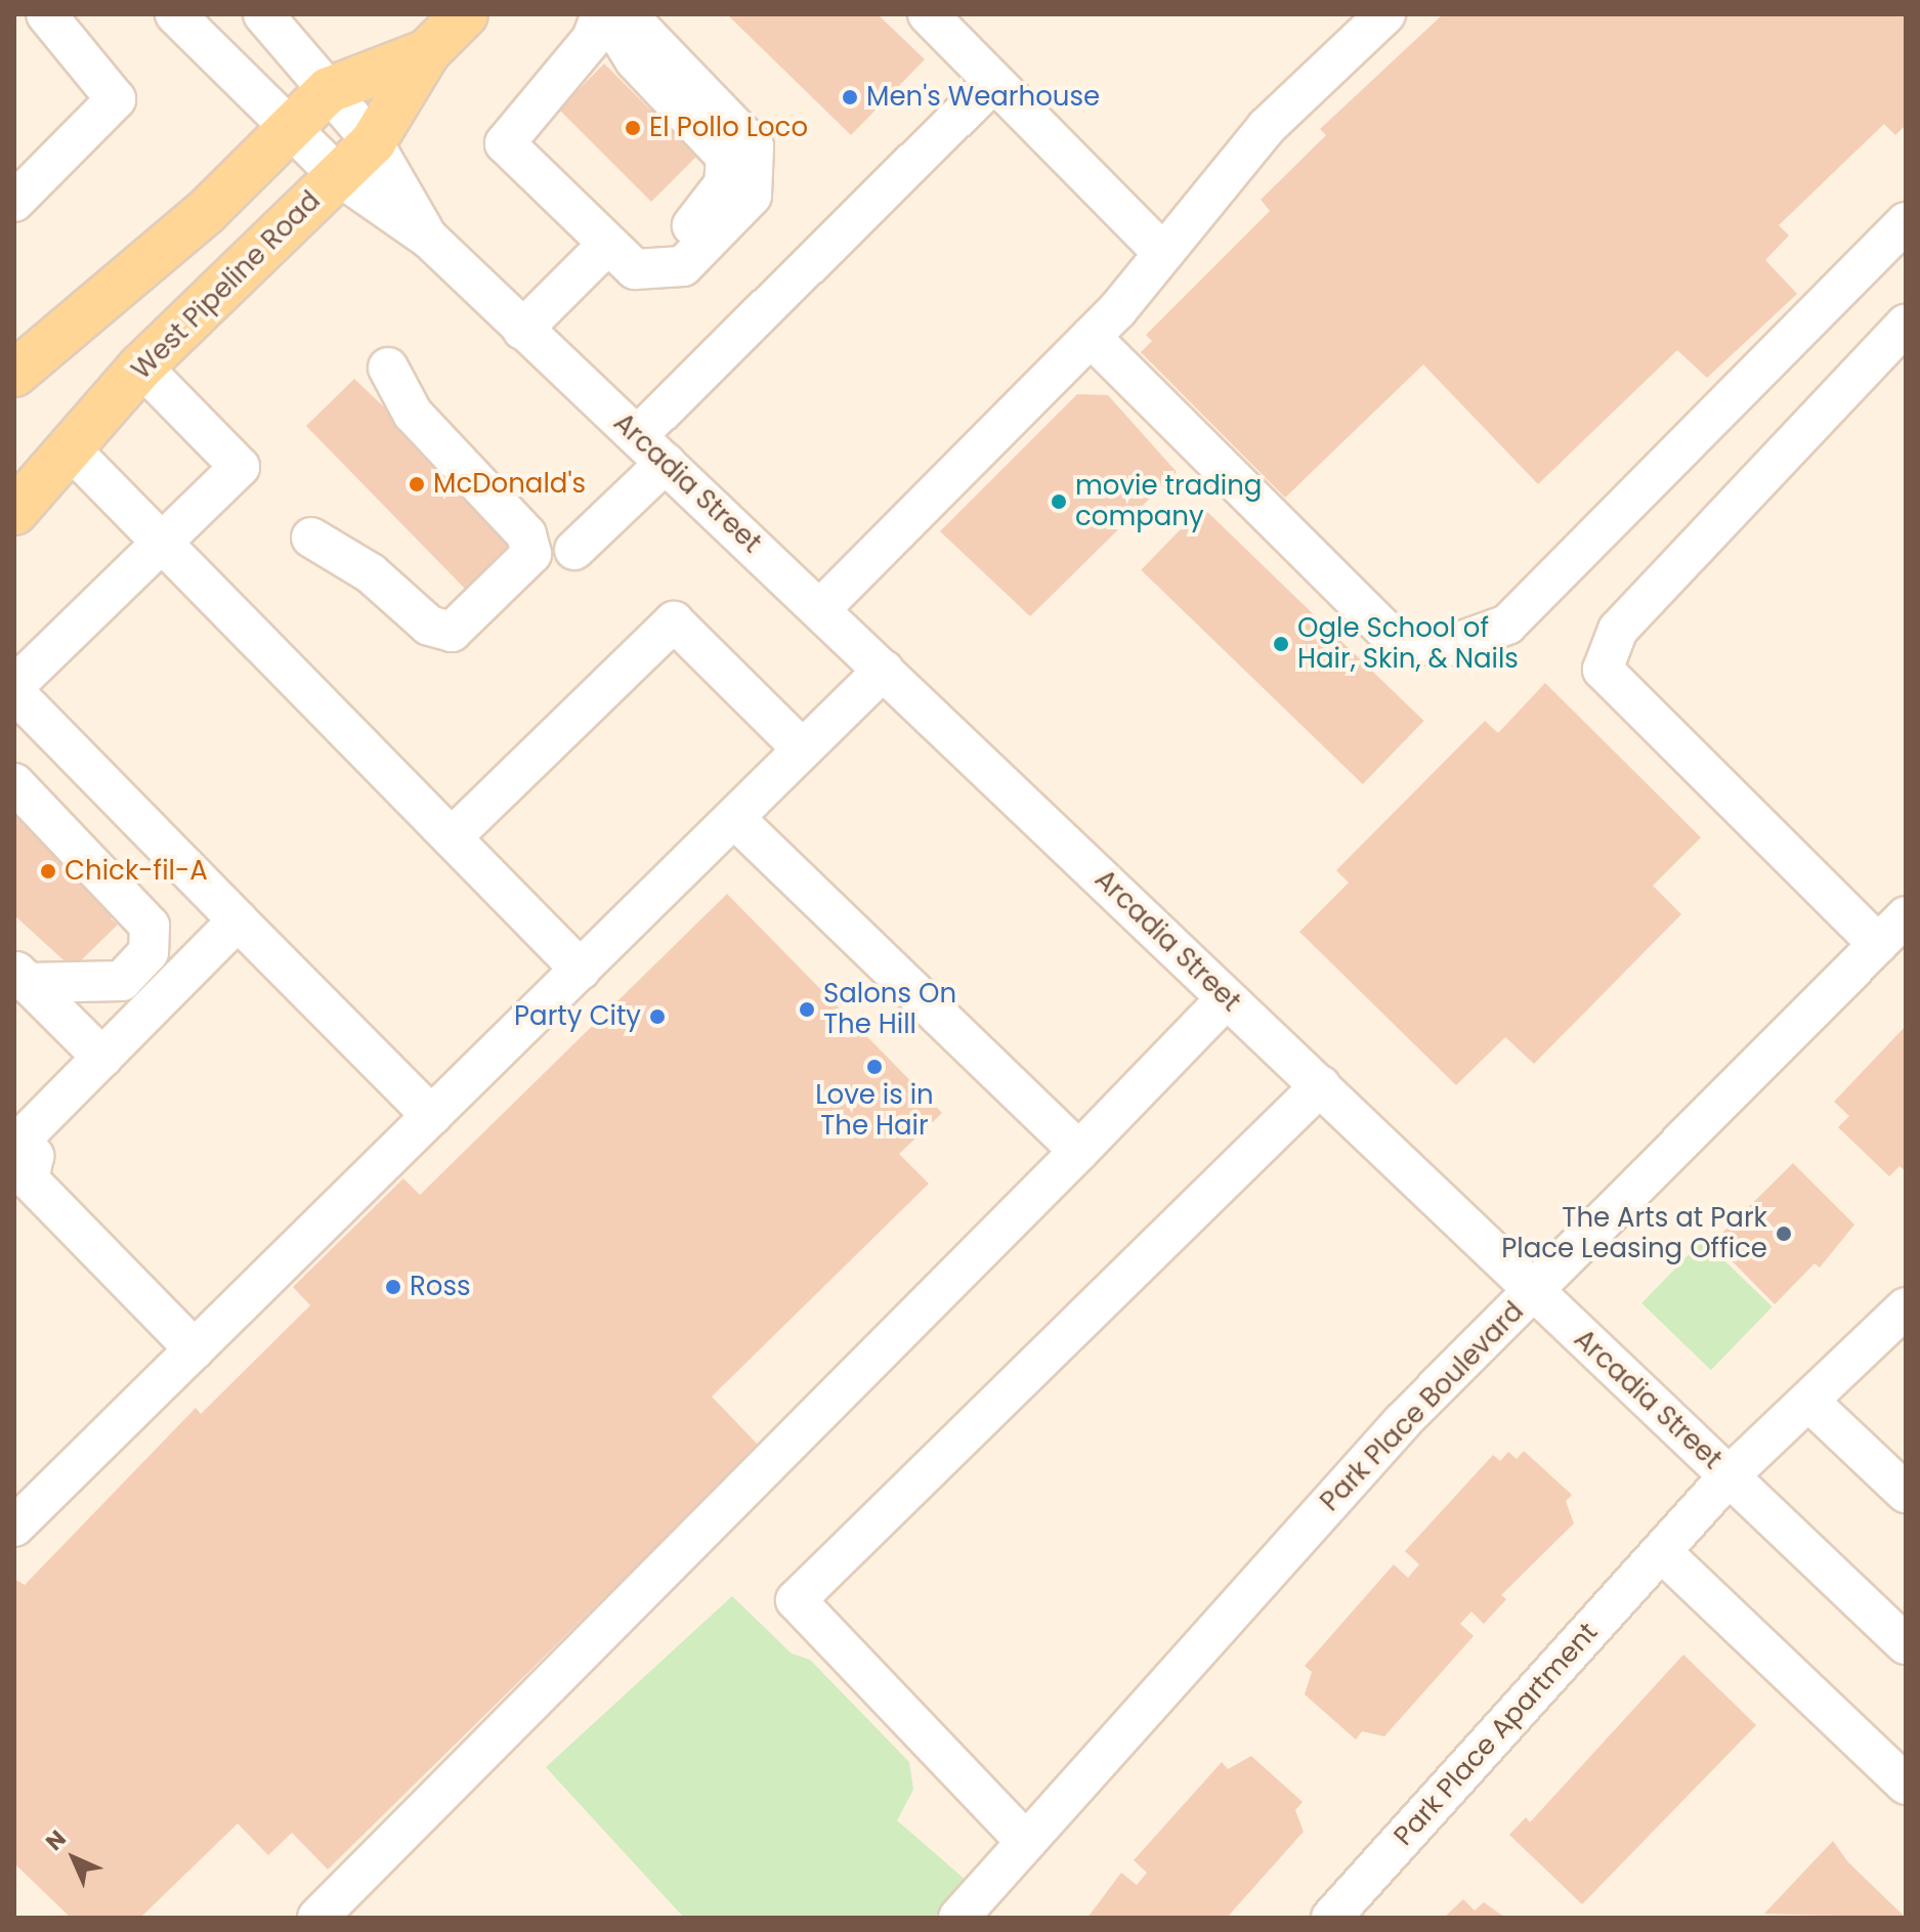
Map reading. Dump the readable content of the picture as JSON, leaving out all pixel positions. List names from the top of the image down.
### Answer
{
  "streets": {
    "main road": ["West Pipeline Road"],
    "street": ["Arcadia Street", "Park Place Boulevard", "Park Place Apartment"]
  },
  "crossings": [
    ["West Pipeline Road", "Arcadia Street"],
    ["Arcadia Street", "Park Place Boulevard"],
    ["Arcadia Street", "Park Place Apartment"]
  ],
  "places": [
    "Men's Wearhouse",
    "El Pollo Loco",
    "McDonald's",
    "movie trading company",
    "Ogle School of Hair, Skin, & Nails",
    "Chick-fil-A",
    "Salons On The Hill",
    "Party City",
    "Love is in The Hair",
    "The Arts at Park Place Leasing Office",
    "Ross"
  ],
  "north": "top left"
}
